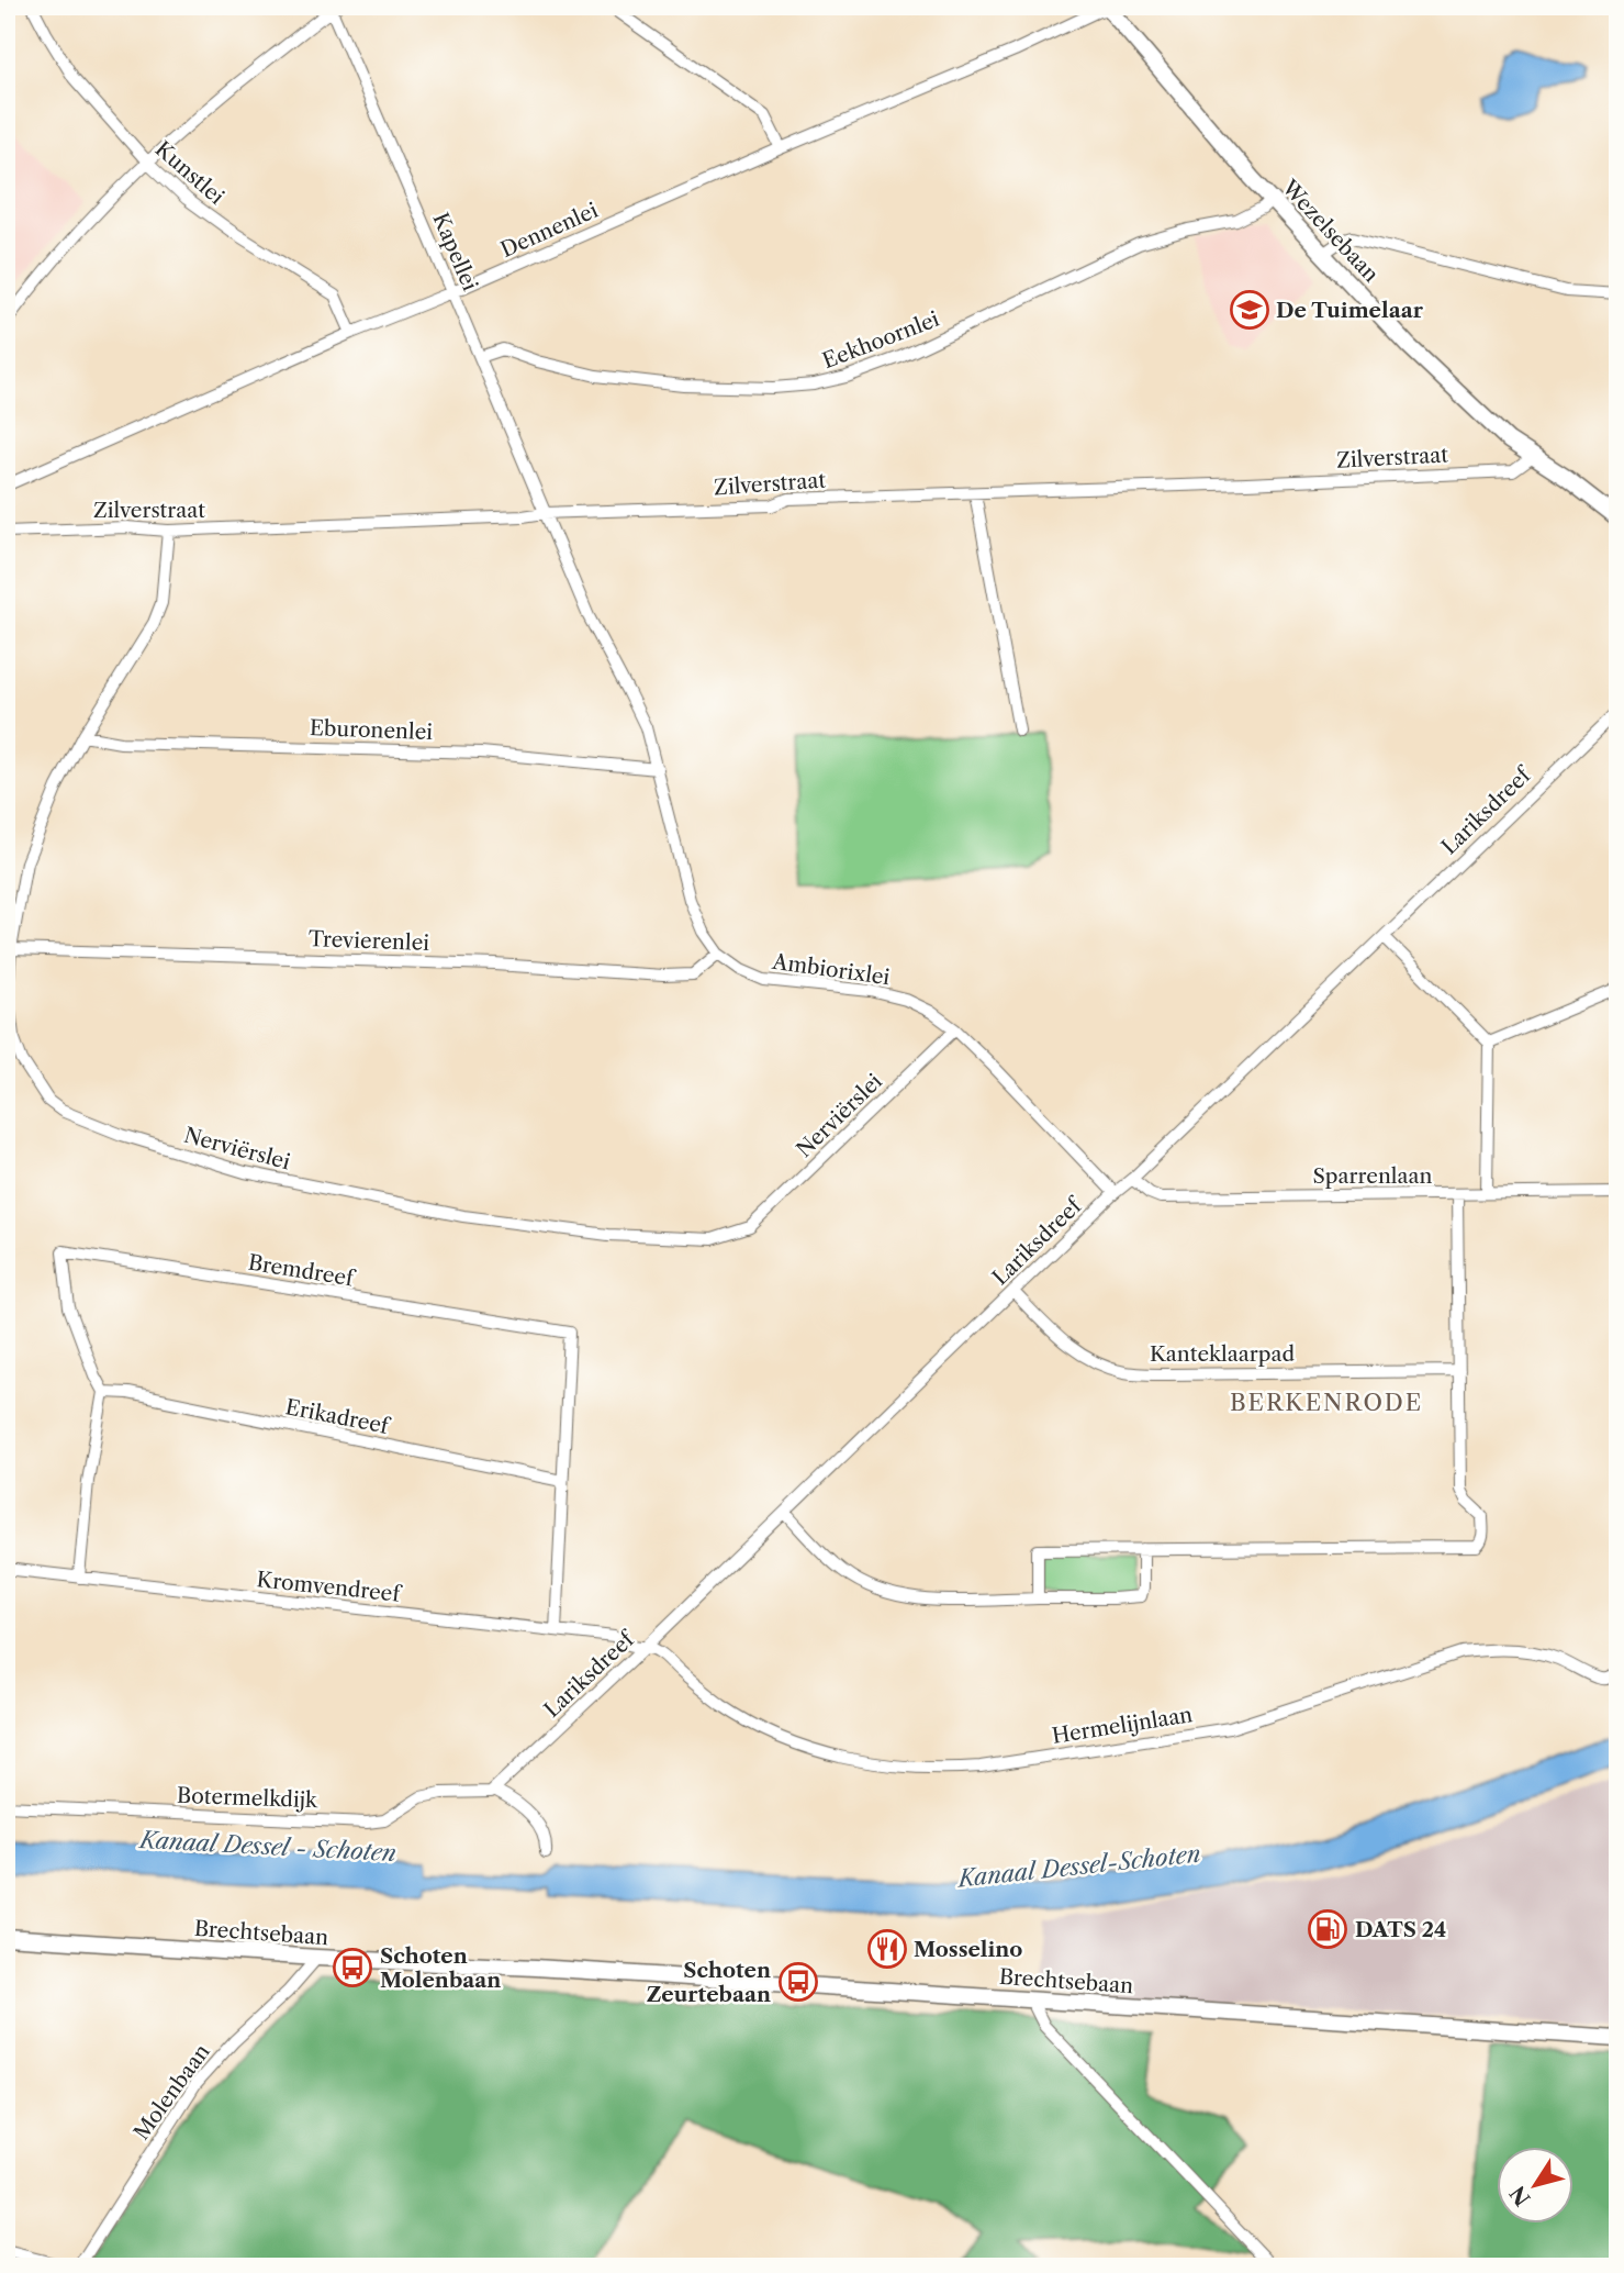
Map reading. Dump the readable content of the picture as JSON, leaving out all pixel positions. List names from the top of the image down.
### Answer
{
  "streets": {
    "main road": ["Wezelsebaan", "Brechtsebaan"],
    "street": [
      "Kunstlei",
      "Dennenlei",
      "Kapellei",
      "Eekhoornlei",
      "Zilverstraat",
      "Eburonenlei",
      "Lariksdreef",
      "Trevierenlei",
      "Ambiorixlei",
      "Nerviërslei",
      "Sparrenlaan",
      "Bremdreef",
      "Kanteklaarpad",
      "Erikadreef",
      "Kromvendreef",
      "Hermelijnlaan",
      "Botermelkdijk",
      "Molenbaan"
    ]
  },
  "crossings": [
    ["Kunstlei", "Dennenlei"],
    ["Dennenlei", "Wezelsebaan"],
    ["Dennenlei", "Kapellei"],
    ["Wezelsebaan", "Eekhoornlei"],
    ["Wezelsebaan", "Zilverstraat"],
    ["Kapellei", "Eekhoornlei"],
    ["Kapellei", "Zilverstraat"],
    ["Kapellei", "Ambiorixlei"],
    ["Zilverstraat", "Ambiorixlei"],
    ["Zilverstraat", "Nerviërslei"],
    ["Eburonenlei", "Ambiorixlei"],
    ["Eburonenlei", "Nerviërslei"],
    ["Lariksdreef", "Ambiorixlei"],
    ["Lariksdreef", "Sparrenlaan"],
    ["Lariksdreef", "Kanteklaarpad"],
    ["Lariksdreef", "Kromvendreef"],
    ["Lariksdreef", "Hermelijnlaan"],
    ["Lariksdreef", "Botermelkdijk"],
    ["Trevierenlei", "Ambiorixlei"],
    ["Trevierenlei", "Nerviërslei"],
    ["Ambiorixlei", "Nerviërslei"],
    ["Bremdreef", "Erikadreef"],
    ["Bremdreef", "Kromvendreef"],
    ["Kromvendreef", "Hermelijnlaan"],
    ["Brechtsebaan", "Molenbaan"]
  ],
  "districts": ["BERKENRODE"],
  "water": ["Kanaal Dessel - Schoten", "Kanaal Dessel-Schoten"],
  "places": {
    "school or university": ["De Tuimelaar"],
    "fuel station": ["DATS 24"],
    "restaurant": ["Mosselino"],
    "bus stop": ["Schoten Molenbaan", "Schoten Zeurtebaan"]
  },
  "north": "bottom left"
}
